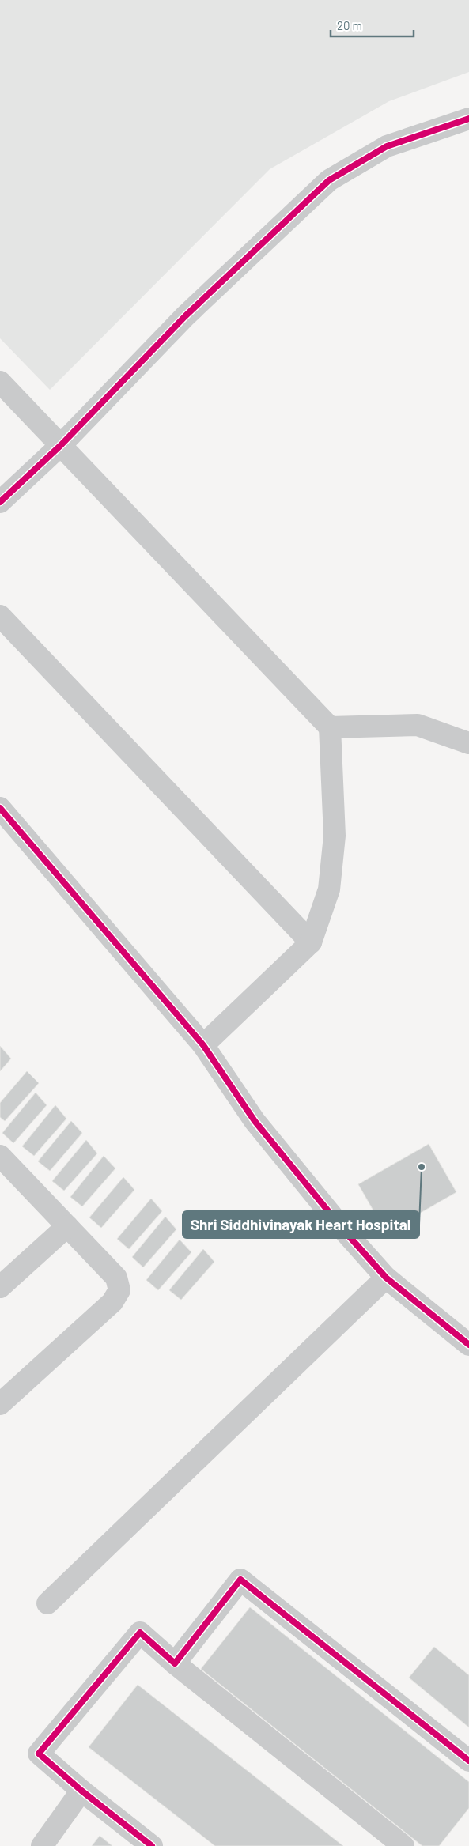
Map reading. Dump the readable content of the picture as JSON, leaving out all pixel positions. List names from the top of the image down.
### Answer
{
  "places": ["Shri Siddhivinayak Heart Hospital"],
  "scale_bar": "20 m"
}
